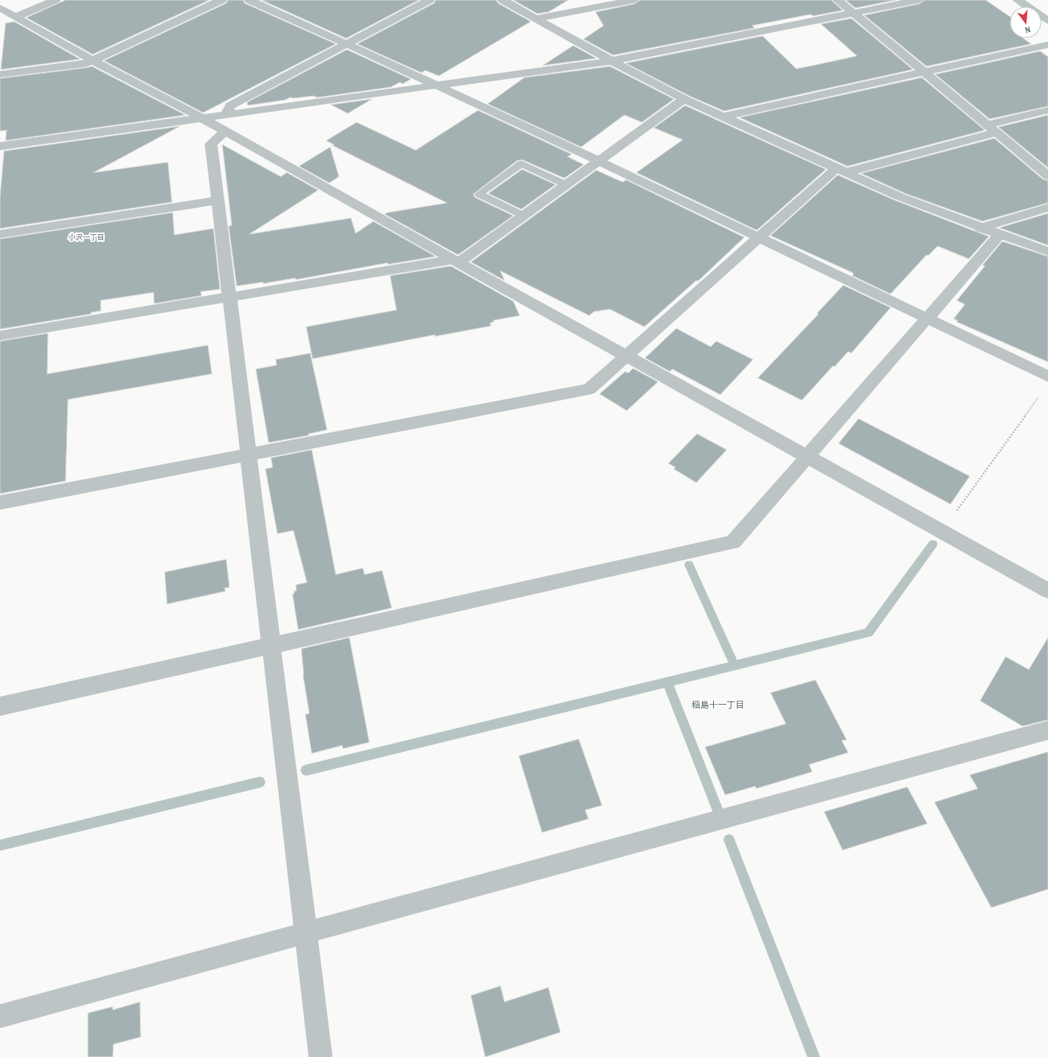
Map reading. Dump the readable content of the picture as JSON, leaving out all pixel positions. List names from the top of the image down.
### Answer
{
  "districts": ["小沢一丁目", "稲島十一丁目"],
  "north": "bottom"
}
